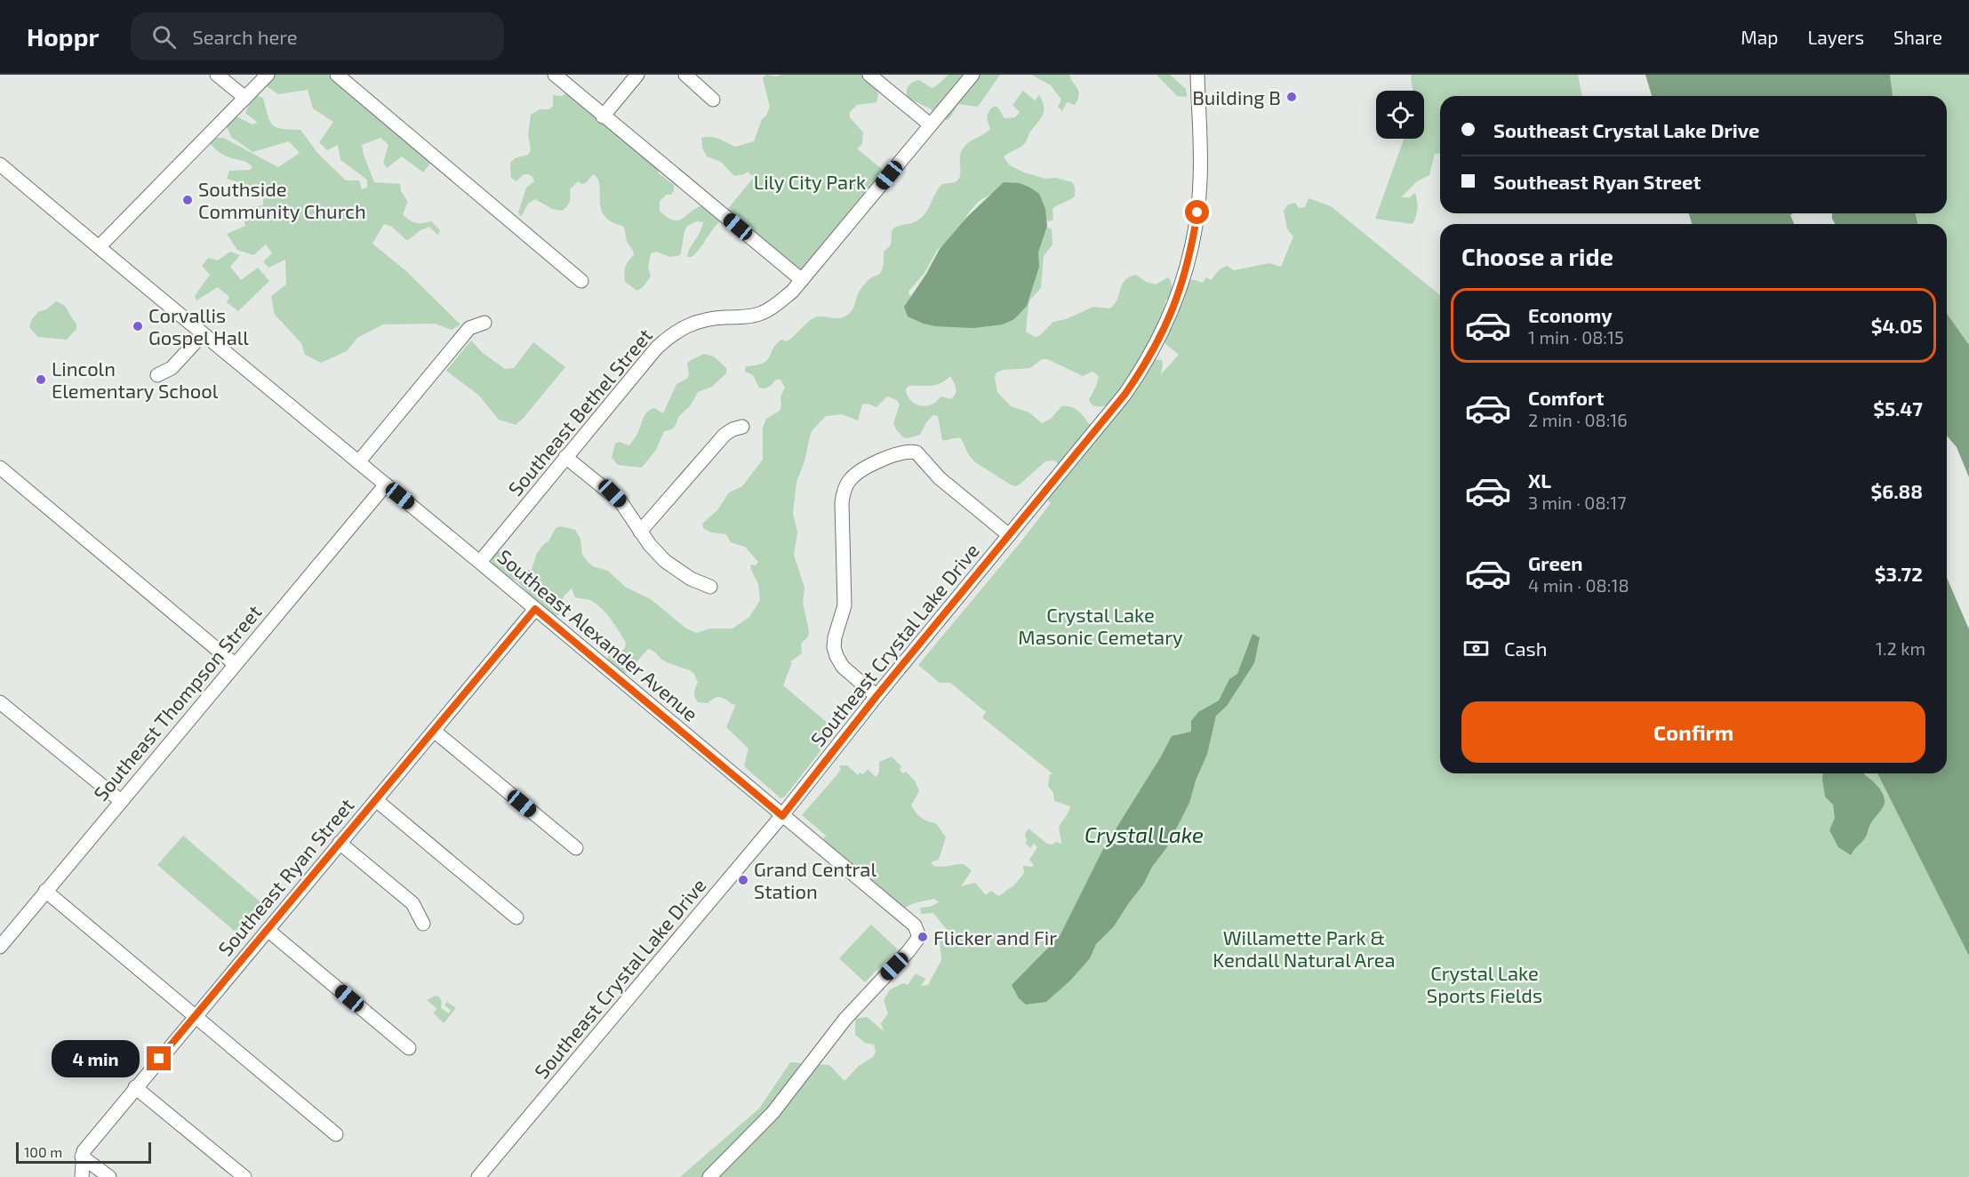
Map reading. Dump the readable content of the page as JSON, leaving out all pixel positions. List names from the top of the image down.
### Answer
{
  "streets": {
    "street": [
      "Southeast Bethel Street",
      "Southeast Alexander Avenue",
      "Southeast Crystal Lake Drive",
      "Southeast Thompson Street",
      "Southeast Ryan Street"
    ]
  },
  "crossings": [
    ["Southeast Bethel Street", "Southeast Alexander Avenue"],
    ["Southeast Alexander Avenue", "Southeast Crystal Lake Drive"],
    ["Southeast Alexander Avenue", "Southeast Thompson Street"],
    ["Southeast Alexander Avenue", "Southeast Ryan Street"]
  ],
  "water": ["Crystal Lake"],
  "parks": [
    "Lily City Park",
    "Crystal Lake Masonic Cemetary",
    "Willamette Park & Kendall Natural Area",
    "Crystal Lake Sports Fields"
  ],
  "places": [
    "Building B",
    "Southside Community Church",
    "Corvallis Gospel Hall",
    "Lincoln Elementary School",
    "Grand Central Station",
    "Flicker and Fir"
  ],
  "scale_bar": "100 m",
  "page": {
    "header": "Hoppr",
    "search": "Search here",
    "nav": ["Map", "Layers", "Share"],
    "banner": ["Southeast Crystal Lake Drive", "Southeast Ryan Street"],
    "heading": "Choose a ride",
    "list": [
      {
        "name": "Economy",
        "note": "1 min · 08:15",
        "value": "$4.05"
      },
      {
        "name": "Comfort",
        "note": "2 min · 08:16",
        "value": "$5.47"
      },
      {
        "name": "XL",
        "note": "3 min · 08:17",
        "value": "$6.88"
      },
      {
        "name": "Green",
        "note": "4 min · 08:18",
        "value": "$3.72"
      }
    ],
    "pay": ["Cash", "1.2 km"],
    "buttons": "Confirm",
    "bubble": "4 min",
    "scale": "100 m"
  }
}
